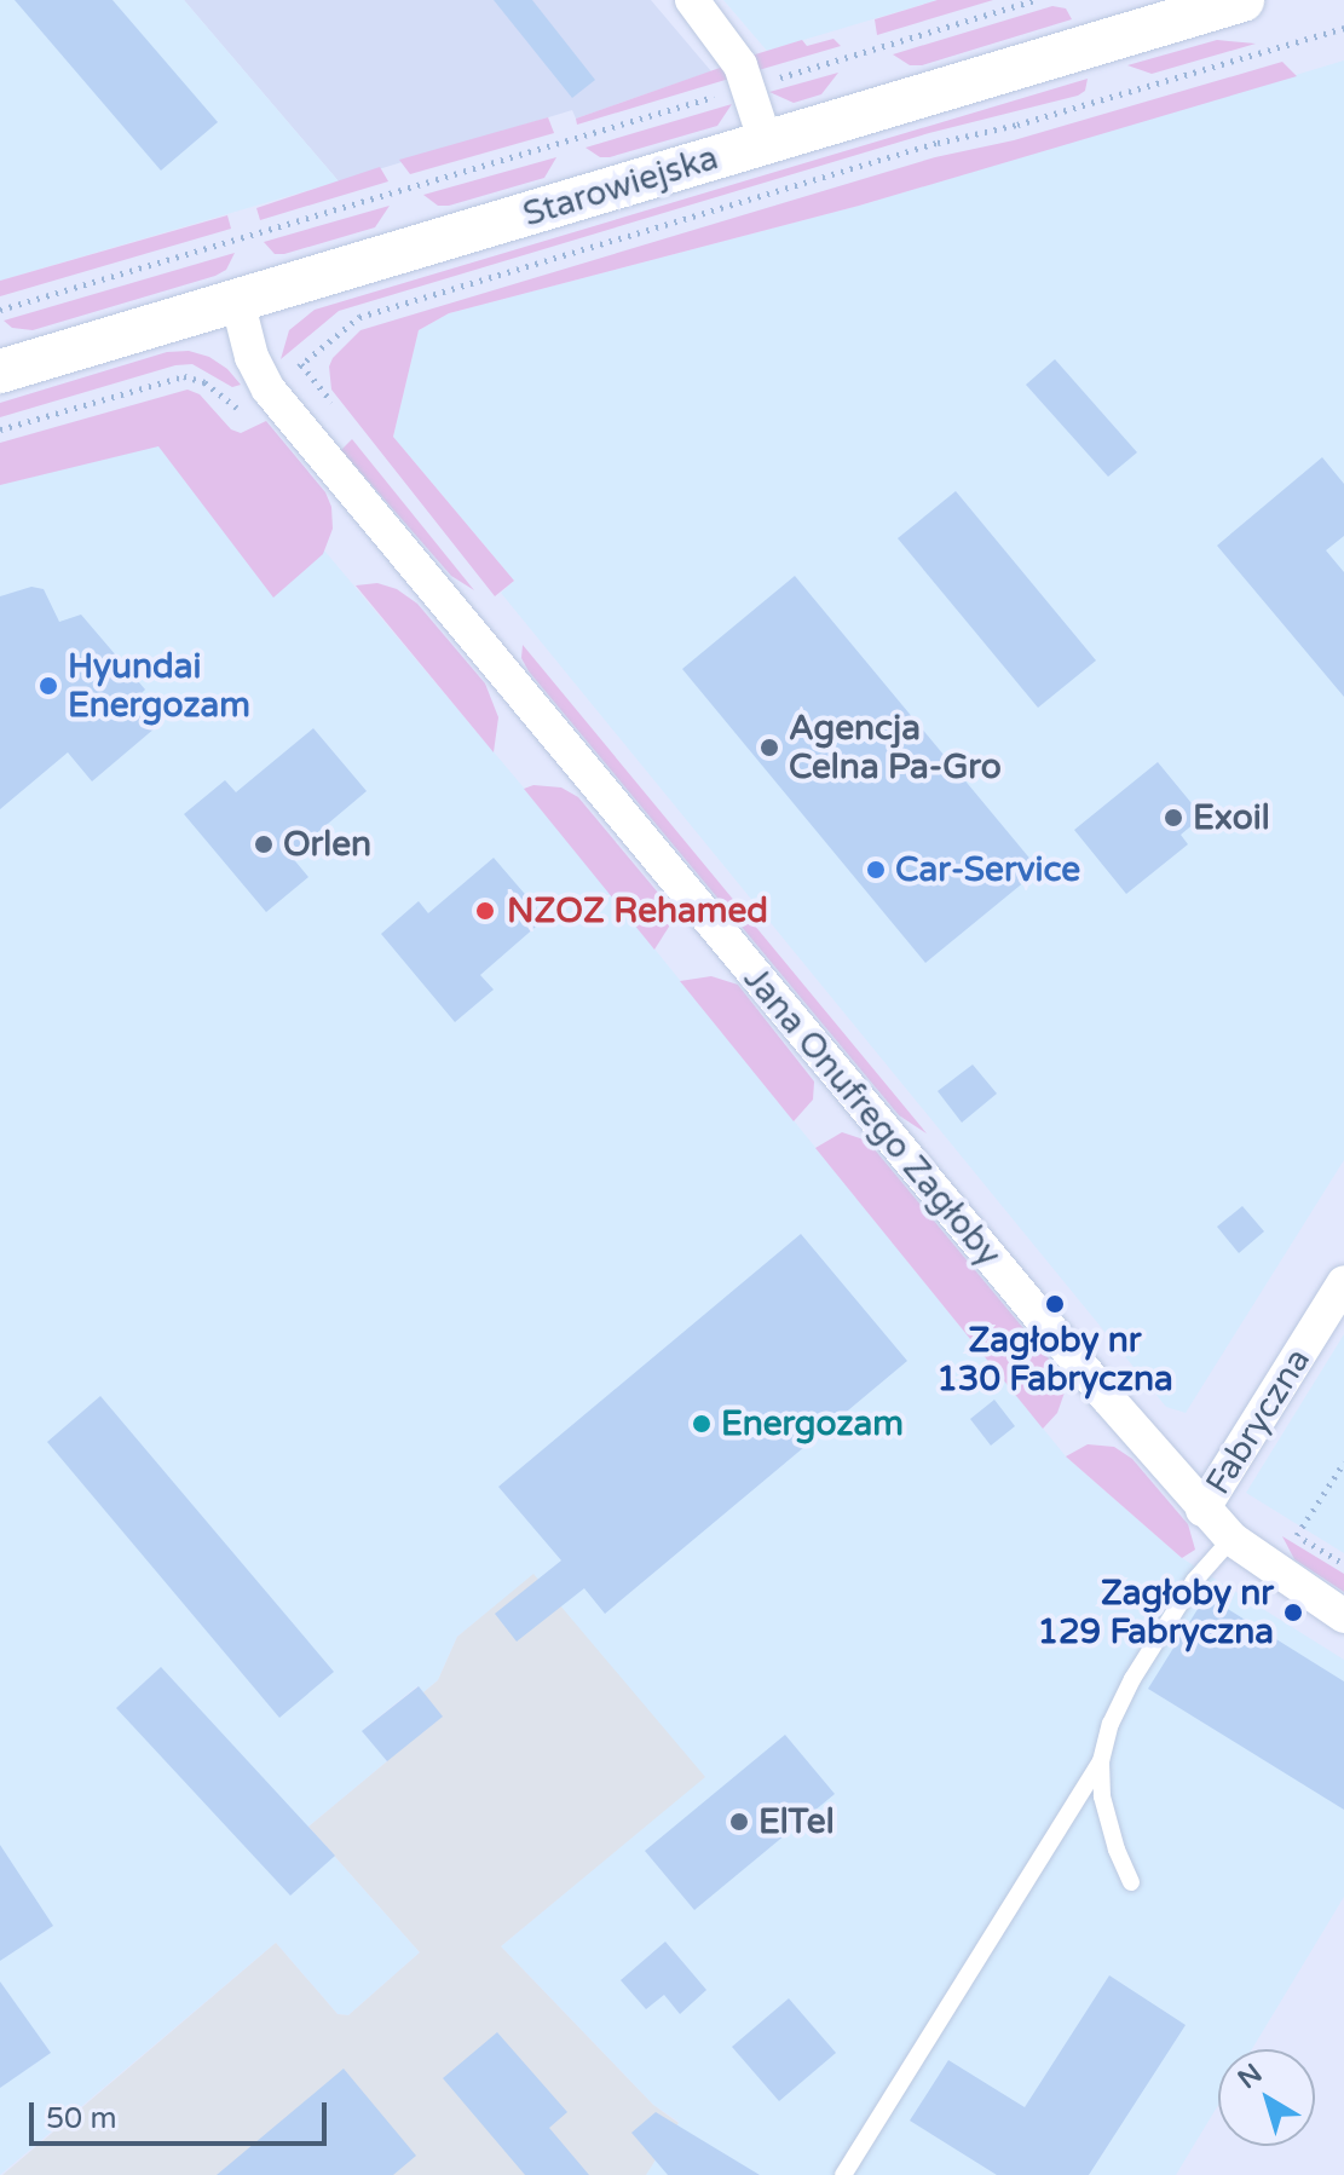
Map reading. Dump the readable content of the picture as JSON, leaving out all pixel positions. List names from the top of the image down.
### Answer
{
  "streets": {
    "street": ["Starowiejska", "Jana Onufrego Zagłoby", "Fabryczna"]
  },
  "crossings": [
    ["Starowiejska", "Jana Onufrego Zagłoby"],
    ["Jana Onufrego Zagłoby", "Fabryczna"]
  ],
  "places": [
    "Hyundai Energozam",
    "Agencja Celna Pa-Gro",
    "Exoil",
    "Orlen",
    "Car-Service",
    "NZOZ Rehamed",
    "Zagłoby nr 130 Fabryczna",
    "Energozam",
    "Zagłoby nr 129 Fabryczna",
    "ElTel"
  ],
  "scale_bar": "50 m",
  "north": "top left"
}
